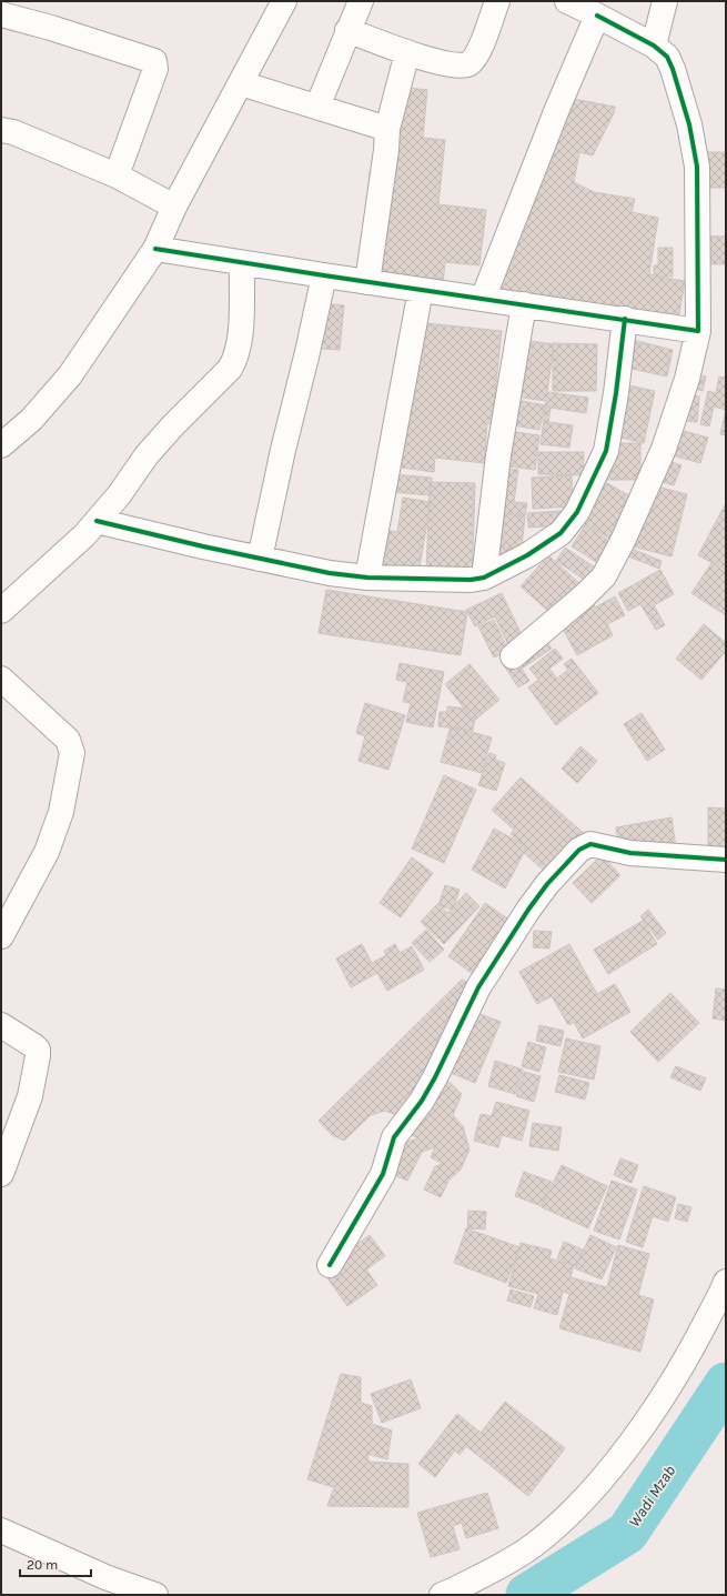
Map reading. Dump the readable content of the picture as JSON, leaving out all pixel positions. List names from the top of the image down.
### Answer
{
  "water": ["Wadi Mzab"],
  "scale_bar": "20 m"
}
